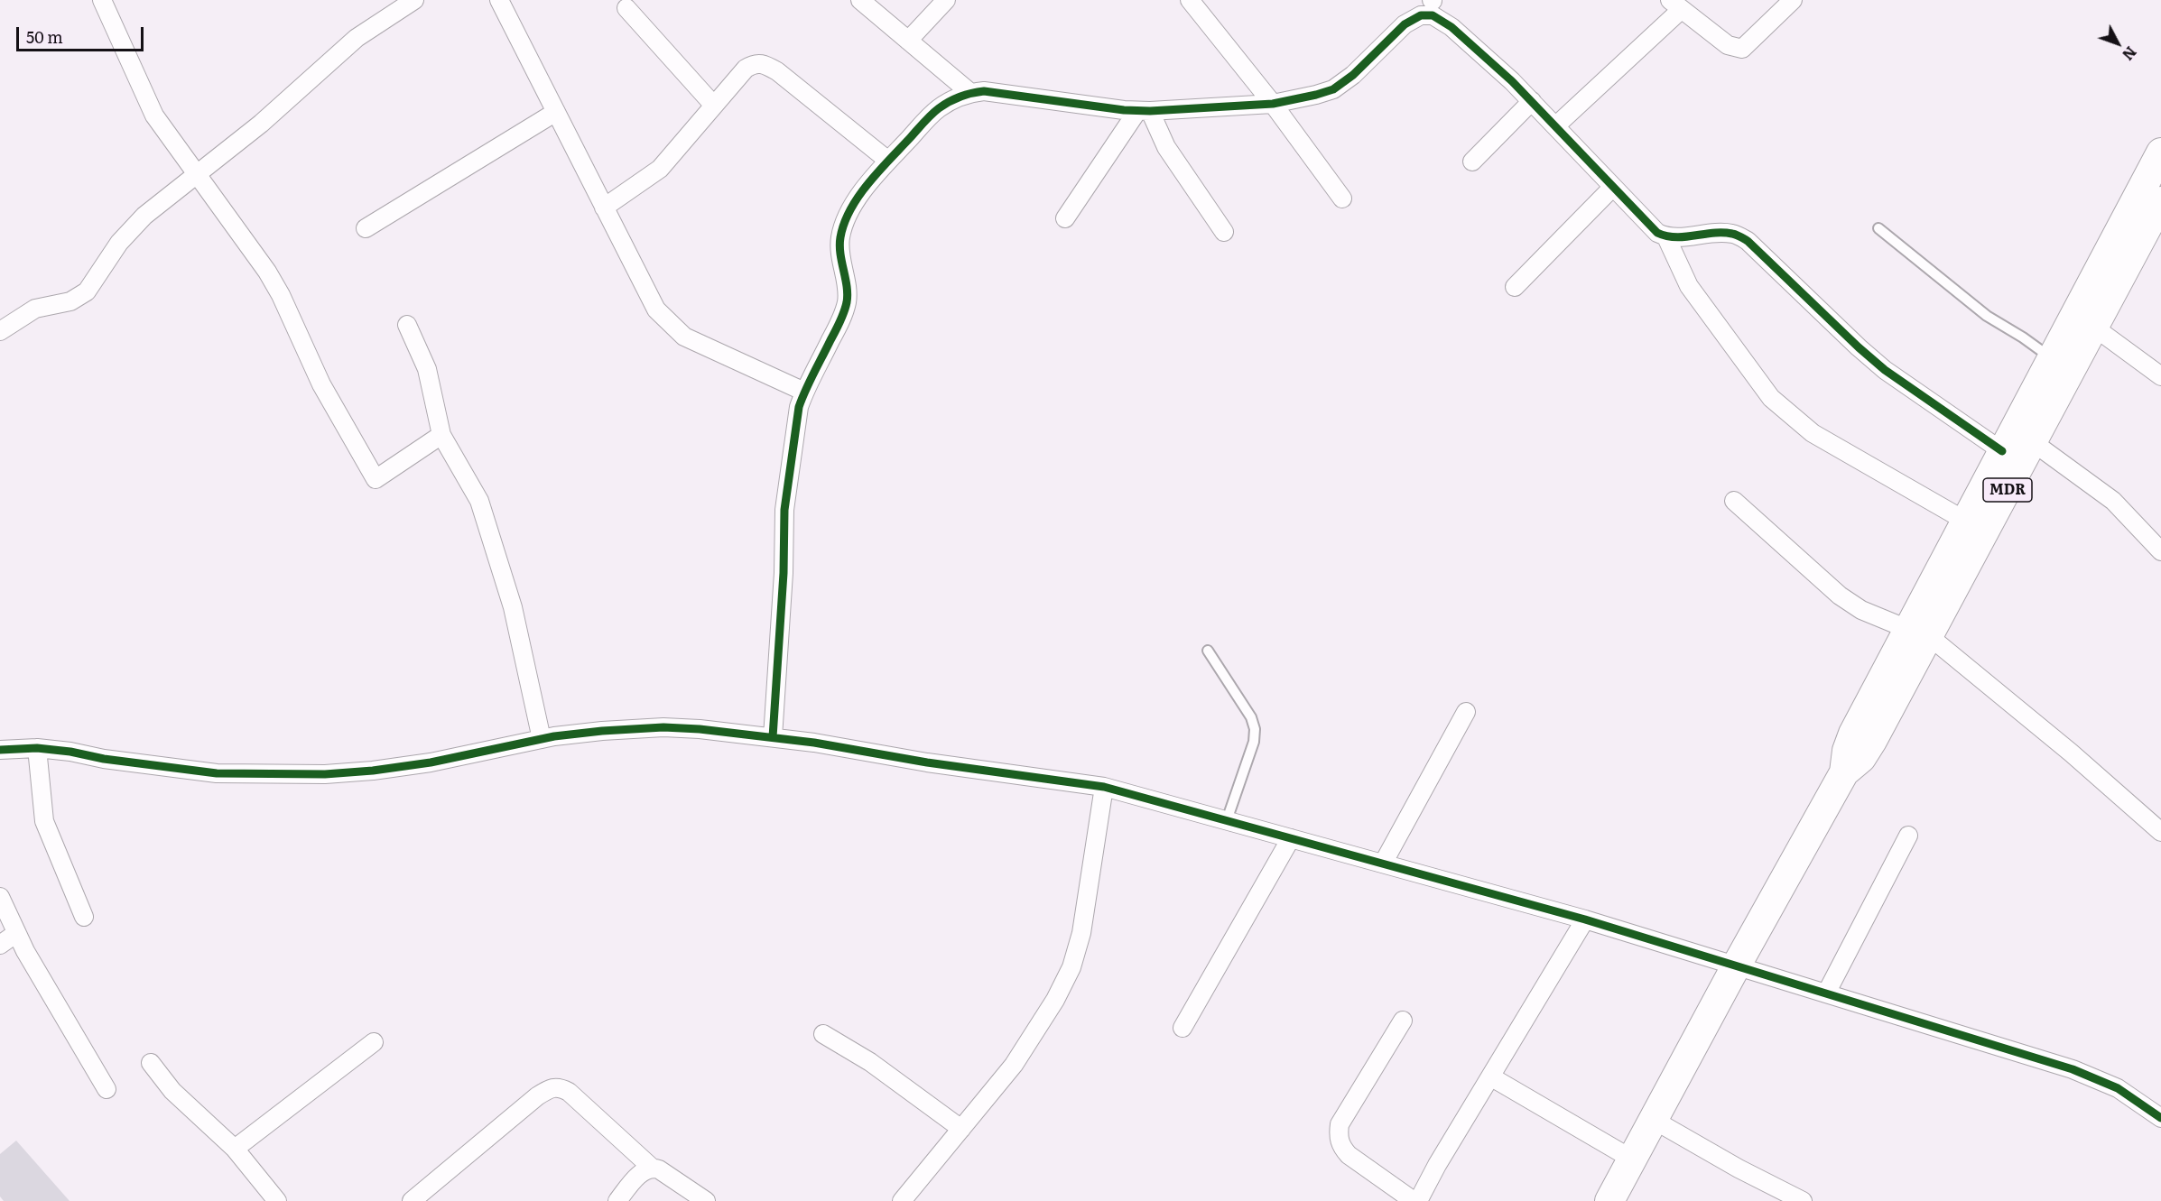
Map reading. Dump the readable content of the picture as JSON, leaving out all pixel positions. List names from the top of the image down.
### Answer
{
  "streets": {
    "main road": ["MDR"]
  },
  "scale_bar": "50 m",
  "north": "bottom right"
}
